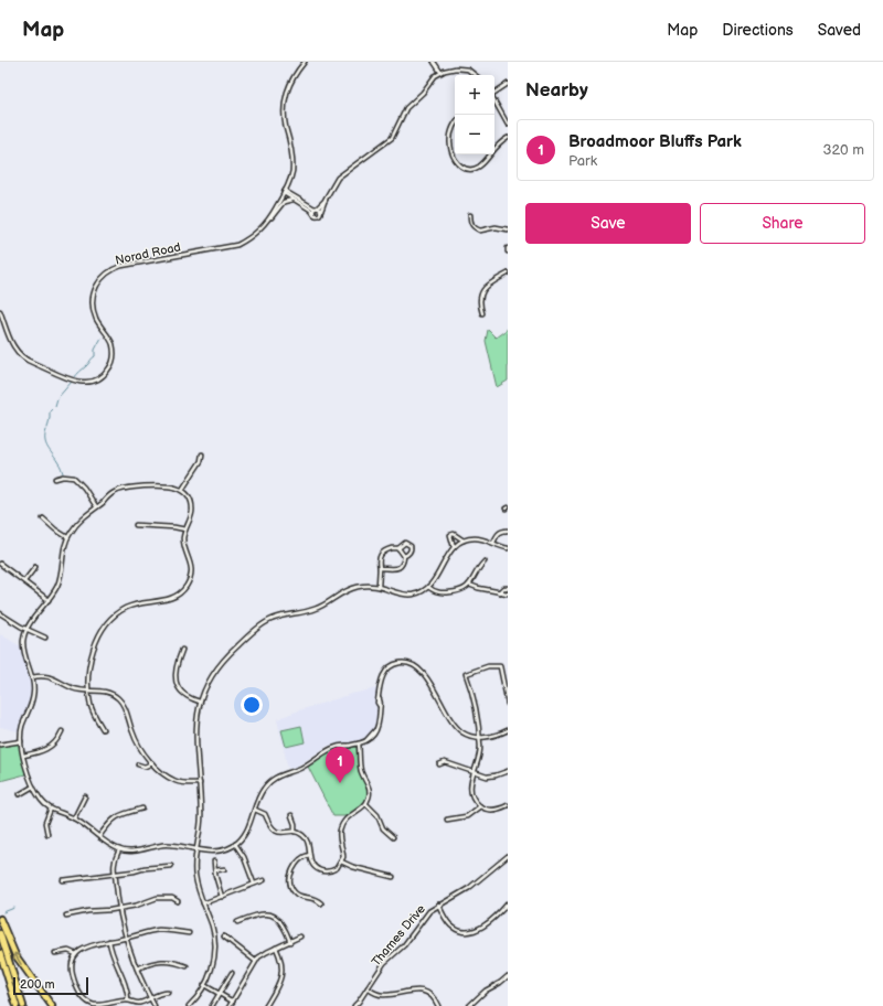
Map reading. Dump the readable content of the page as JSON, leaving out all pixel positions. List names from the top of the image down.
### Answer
{
  "streets": {
    "street": ["Norad Road", "Thames Drive"]
  },
  "scale_bar": "200 m",
  "page": {
    "header": "Map",
    "nav": ["Map", "Directions", "Saved"],
    "heading": "Nearby",
    "map_buttons": ["+", "−"],
    "list": [
      {
        "mark": "1",
        "name": "Broadmoor Bluffs Park",
        "note": "Park",
        "value": "320 m"
      }
    ],
    "buttons": ["Save", "Share"],
    "pins": "1",
    "scale": "200 m"
  }
}
